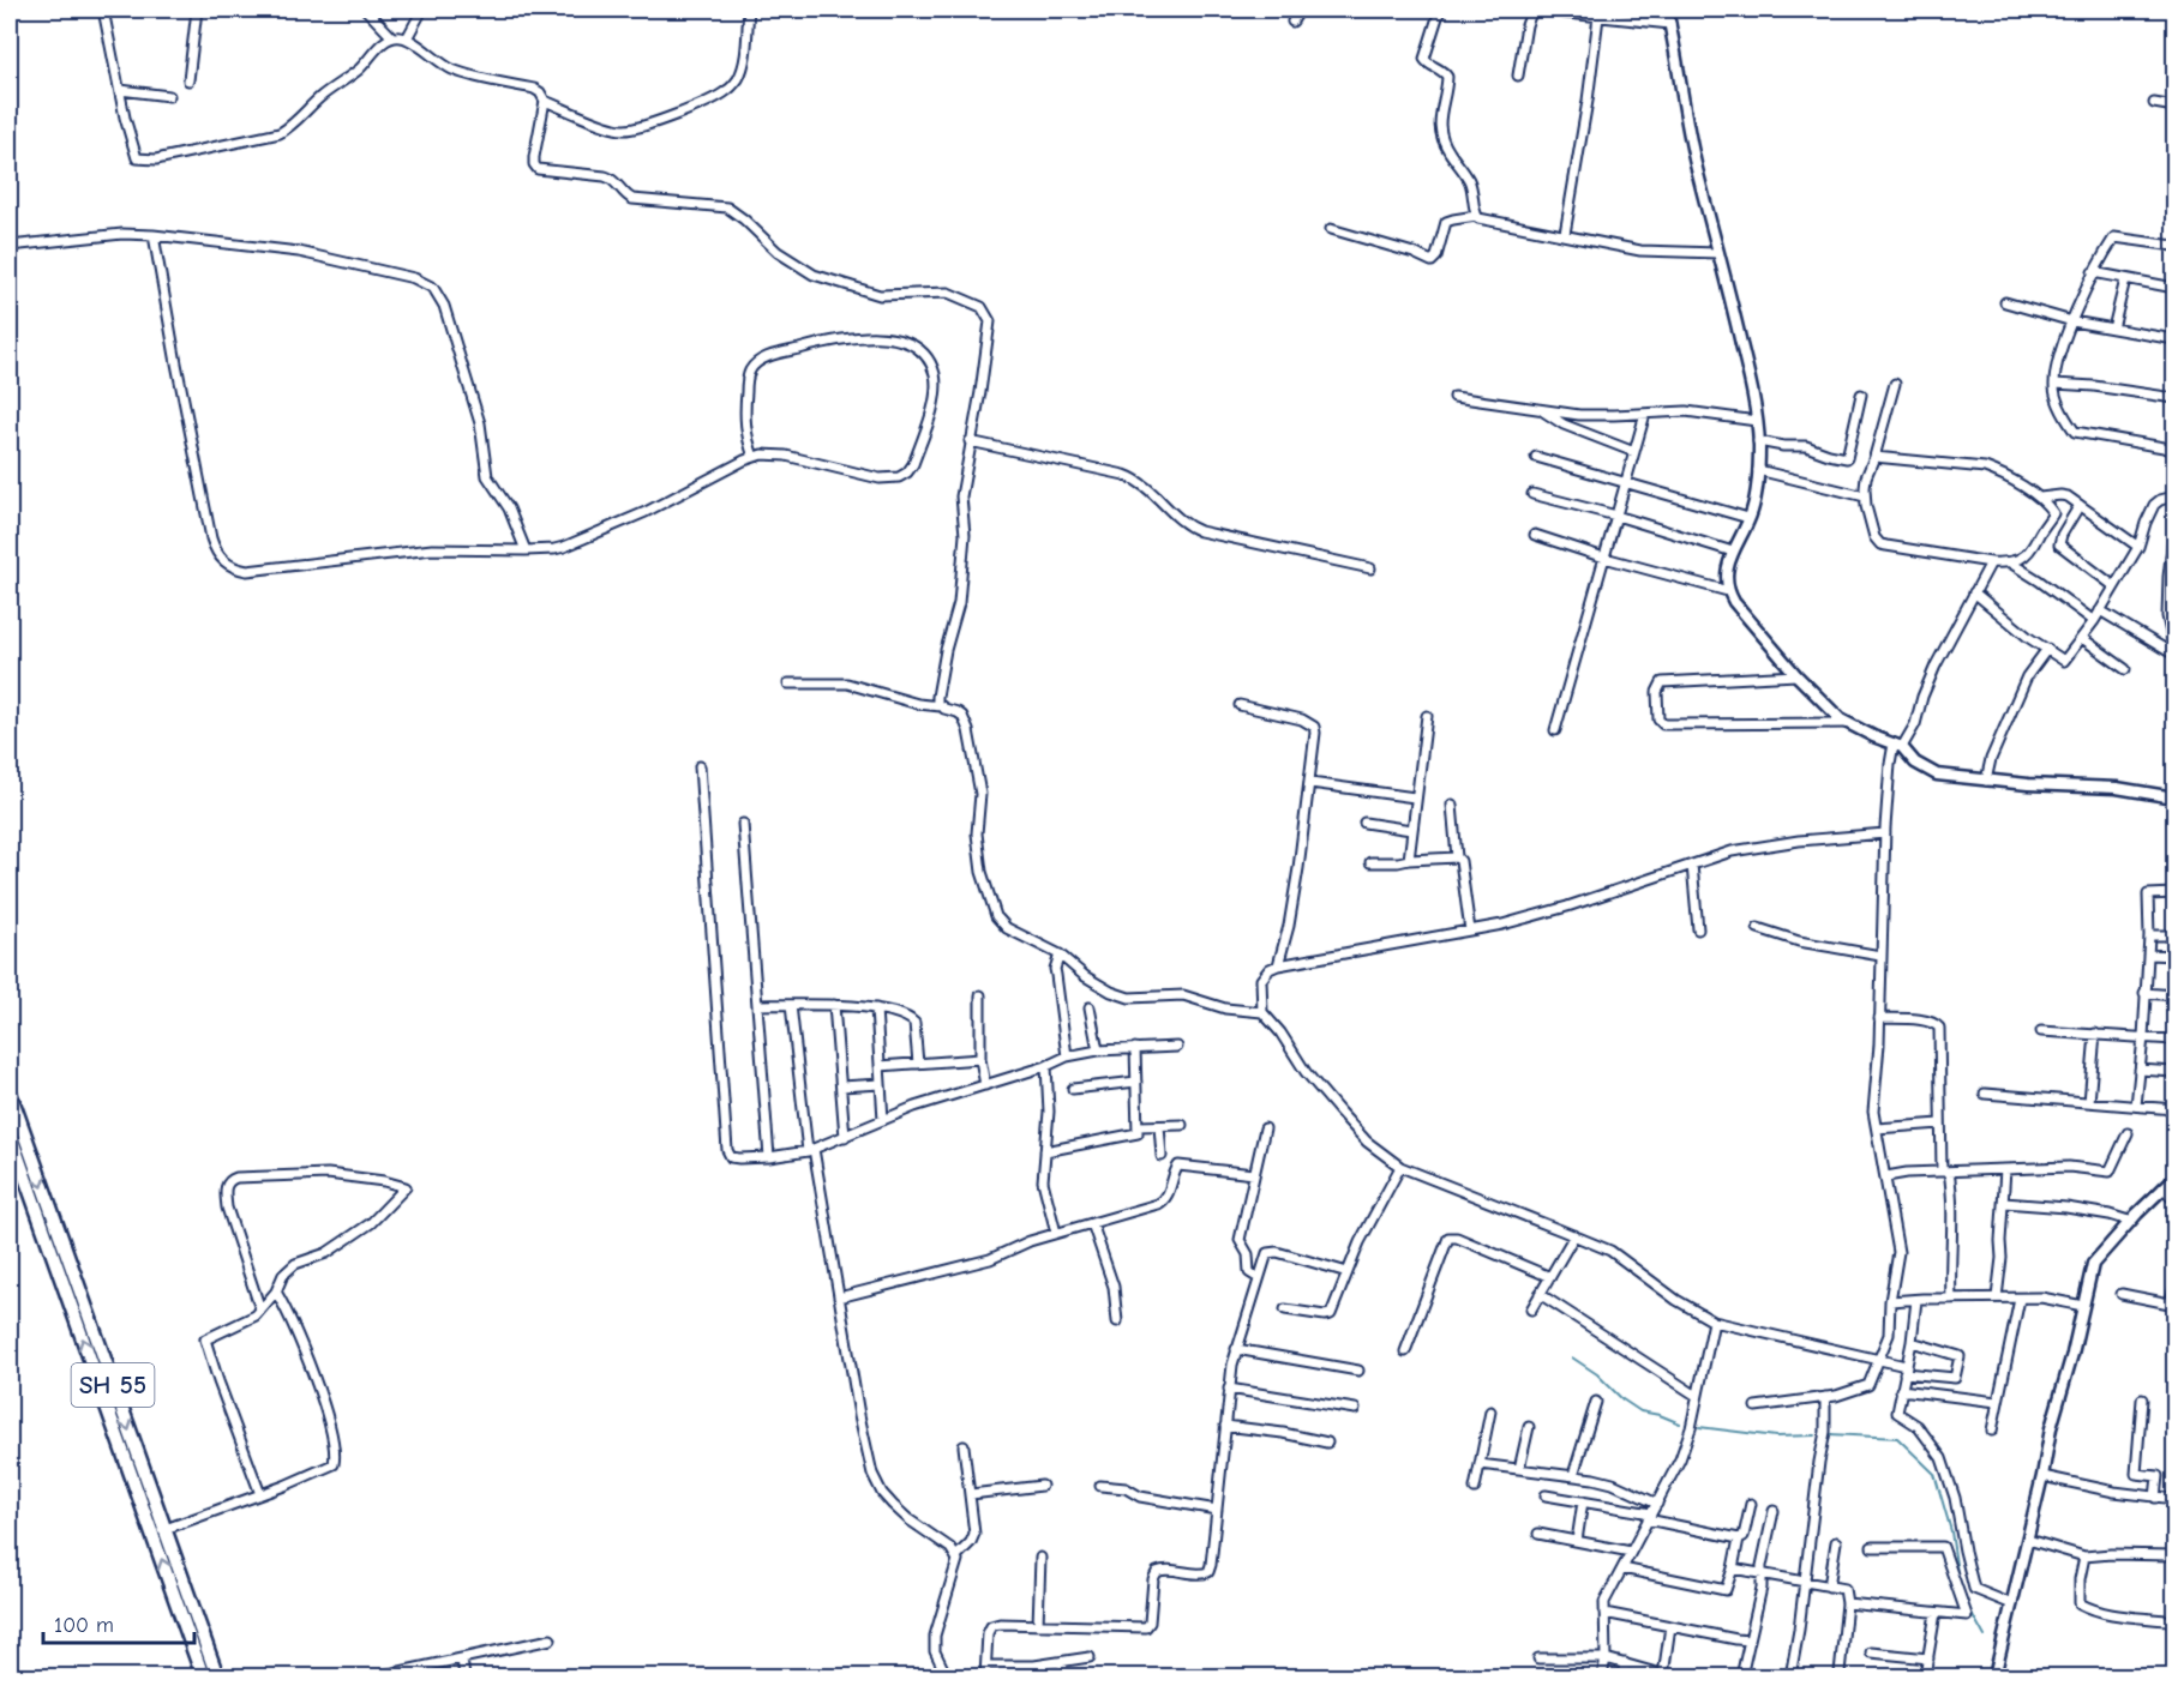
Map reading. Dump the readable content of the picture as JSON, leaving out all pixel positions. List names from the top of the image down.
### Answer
{
  "streets": {
    "main road": ["SH 55"]
  },
  "scale_bar": "100 m"
}
